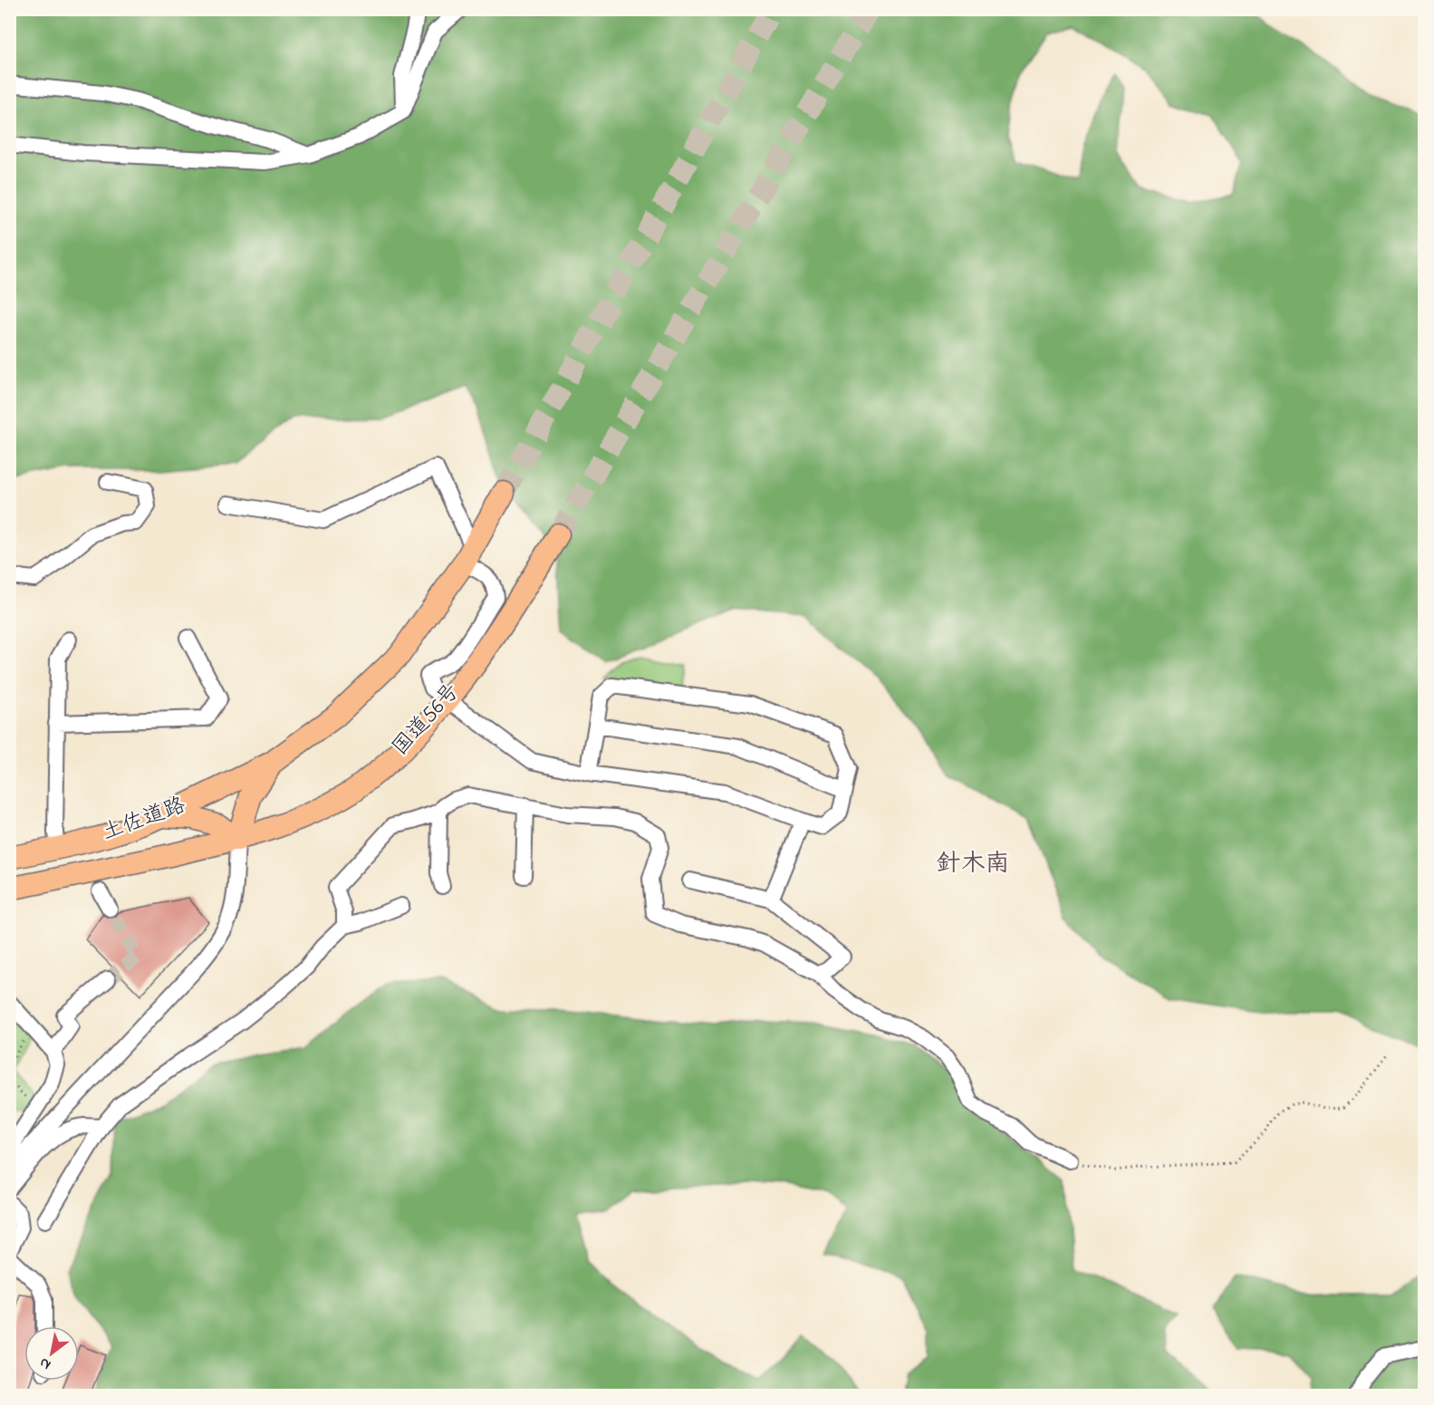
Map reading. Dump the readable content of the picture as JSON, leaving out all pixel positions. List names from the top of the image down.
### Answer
{
  "streets": {
    "highway": ["国道56号", "土佐道路"]
  },
  "crossings": [
    ["国道56号", "土佐道路"]
  ],
  "districts": ["針木南"],
  "north": "bottom left"
}
